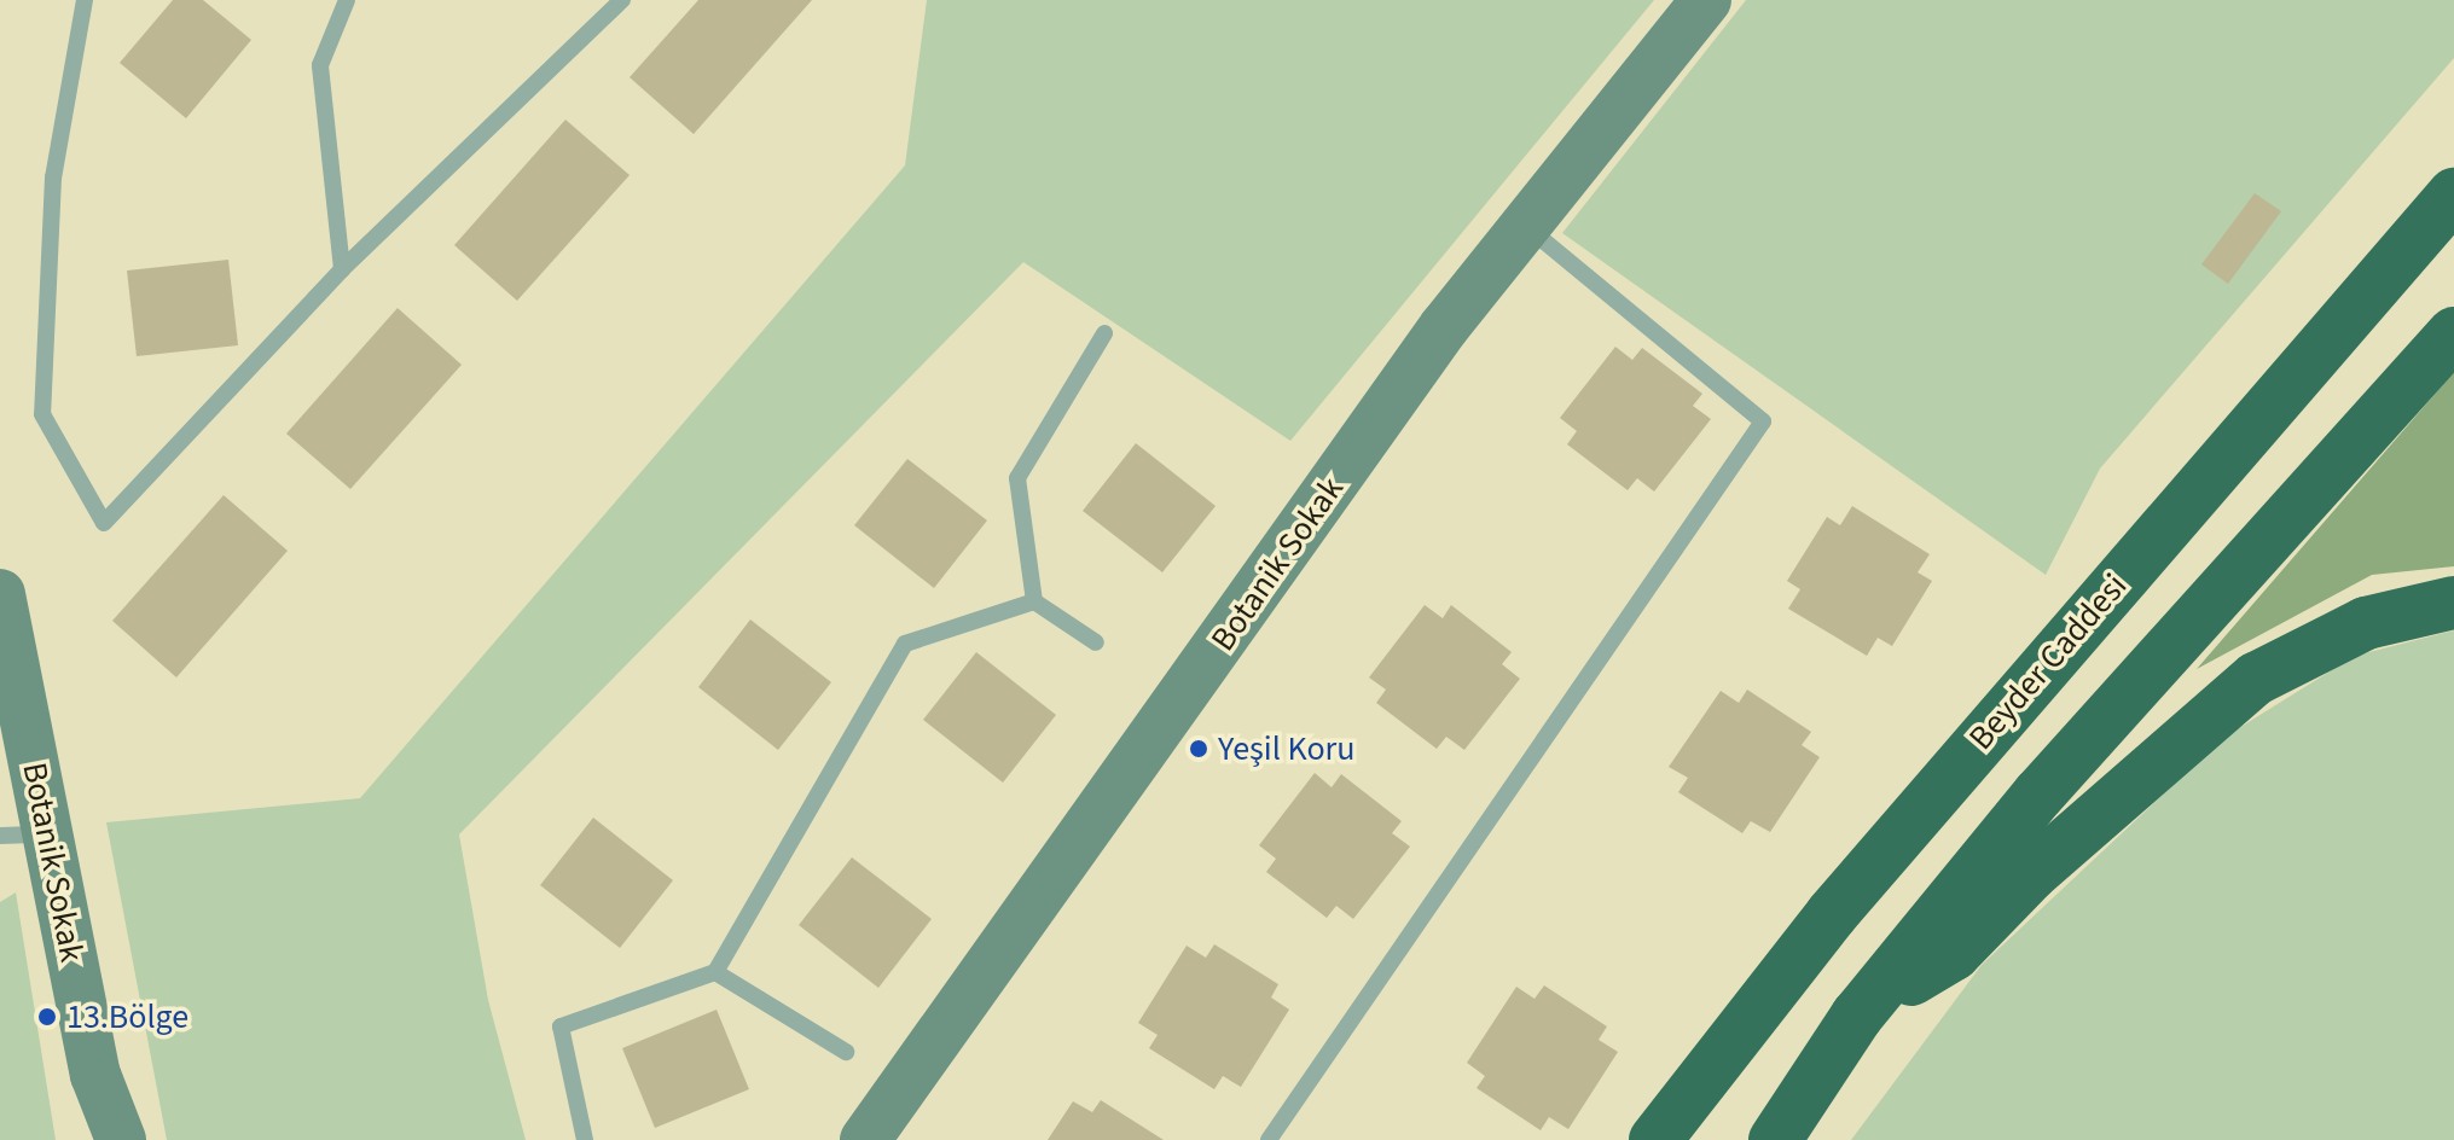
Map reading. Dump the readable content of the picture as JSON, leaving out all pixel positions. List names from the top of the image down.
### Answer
{
  "streets": {
    "highway": ["Beyder Caddesi"],
    "main road": ["Botanik Sokak"]
  },
  "places": ["Yeşil Koru", "13.Bölge"]
}
